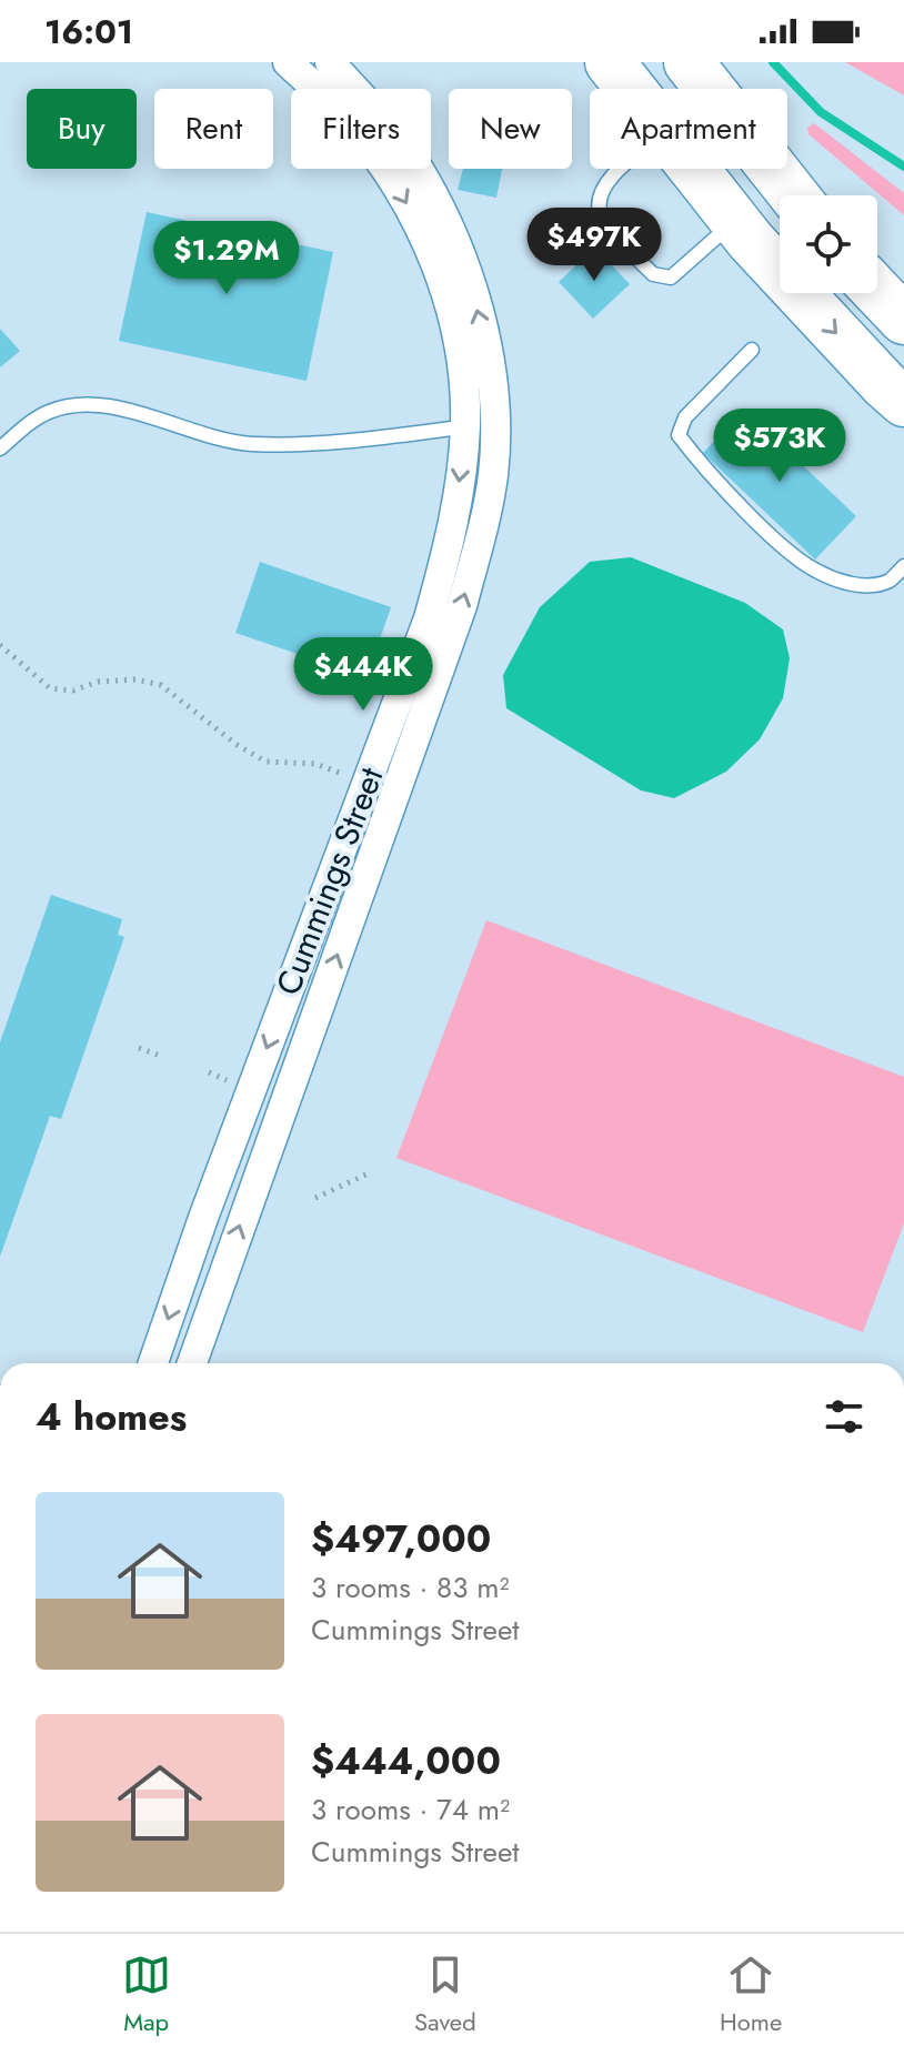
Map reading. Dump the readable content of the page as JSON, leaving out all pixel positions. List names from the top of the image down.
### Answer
{
  "streets": {
    "street": ["Cummings Street"]
  },
  "page": {
    "status": "16:01",
    "chip": [
      "Buy",
      "Rent",
      "Filters",
      "New",
      "Apartment"
    ],
    "price": [
      "$497K",
      "$1.29M",
      "$573K",
      "$444K"
    ],
    "heading": "4 homes",
    "list": [
      {
        "name": "$497,000",
        "note": "3 rooms · 83 m² · Cummings Street"
      },
      {
        "name": "$444,000",
        "note": "3 rooms · 74 m² · Cummings Street"
      }
    ],
    "tabs": ["Map", "Saved", "Home"]
  }
}
